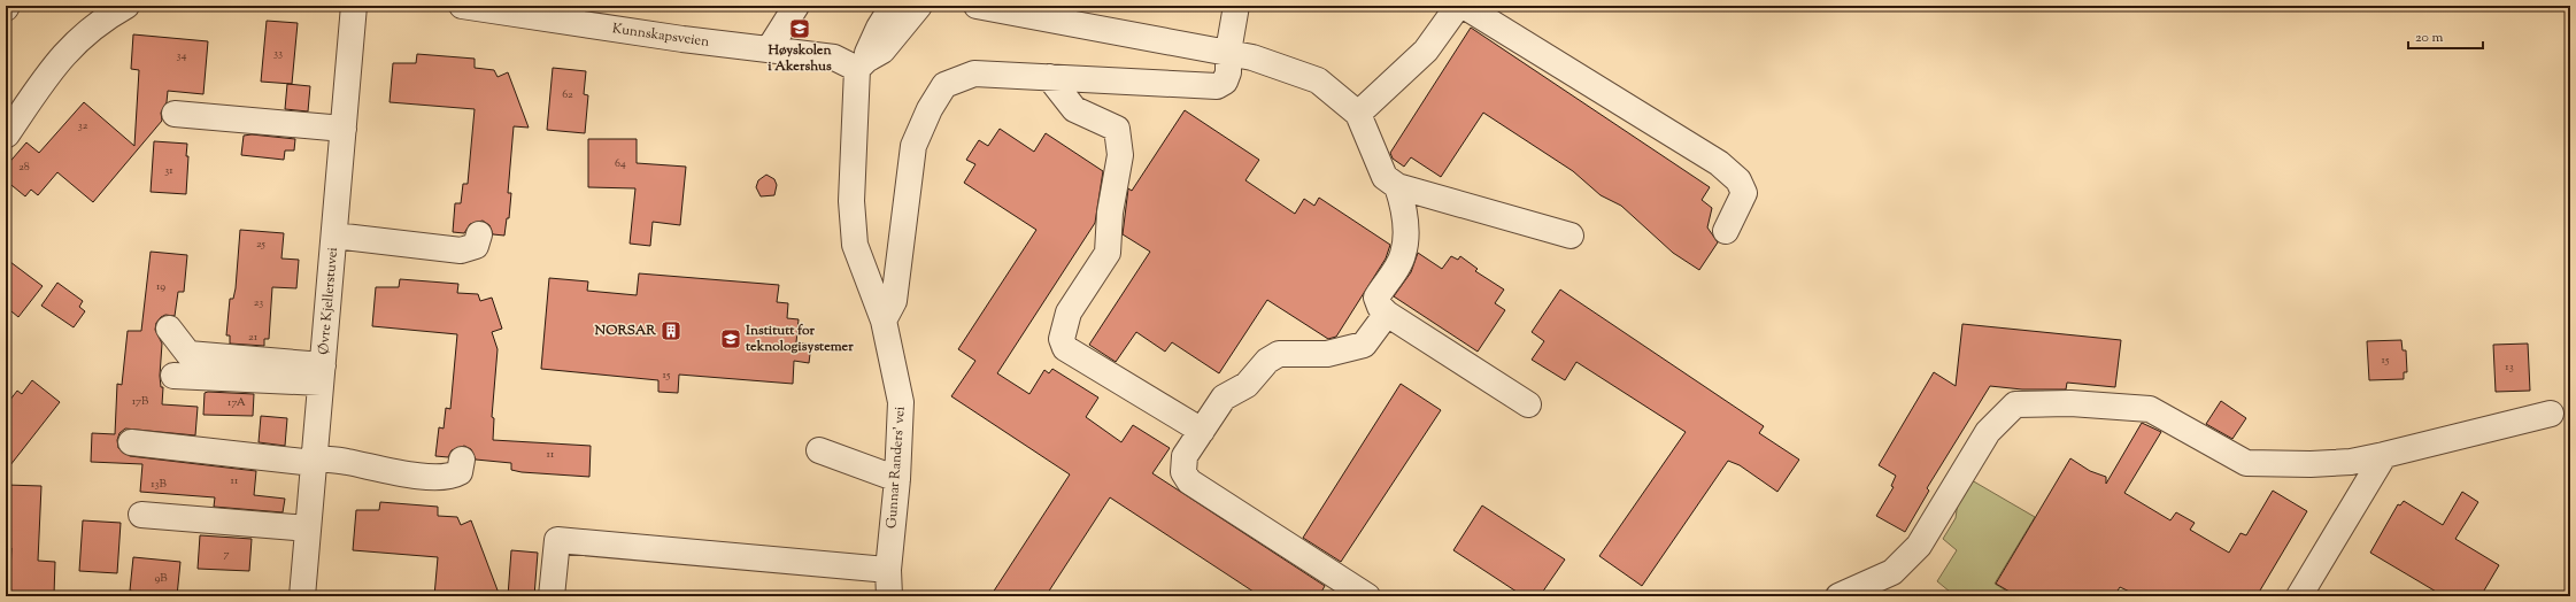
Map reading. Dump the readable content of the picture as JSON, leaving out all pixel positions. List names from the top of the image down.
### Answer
{
  "streets": {
    "street": ["Kunnskapsveien", "Øvre Kjellerstuvei", "Gunnar Randers' vei"]
  },
  "crossings": [
    ["Kunnskapsveien", "Gunnar Randers' vei"]
  ],
  "places": {
    "school or university": ["Høyskolen i Akershus", "Institutt for teknologisystemer"],
    "building": ["NORSAR"]
  },
  "house_numbers": [
    "33",
    "34",
    "62",
    "32",
    "64",
    "28",
    "31",
    "25",
    "19",
    "23",
    "21",
    "15",
    "13",
    "15",
    "17B",
    "17A",
    "11",
    "11",
    "13B",
    "7",
    "9B"
  ],
  "scale_bar": "20 m"
}
